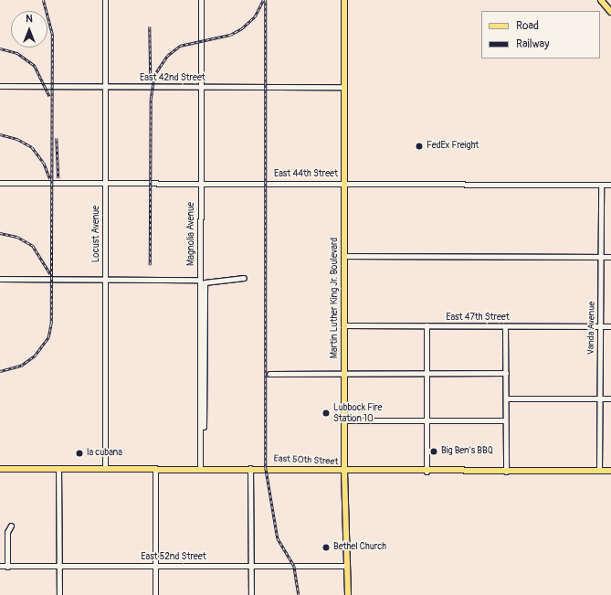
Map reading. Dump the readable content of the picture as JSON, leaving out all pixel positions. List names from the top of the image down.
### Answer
{
  "streets": {
    "main road": ["Martin Luther King Jr. Boulevard", "East 50th Street"],
    "street": [
      "East 42nd Street",
      "East 44th Street",
      "Locust Avenue",
      "Magnolia Avenue",
      "East 47th Street",
      "Vanda Avenue",
      "East 52nd Street"
    ]
  },
  "crossings": [
    ["East 42nd Street", "Locust Avenue"],
    ["East 42nd Street", "Magnolia Avenue"],
    ["East 42nd Street", "Martin Luther King Jr. Boulevard"],
    ["East 44th Street", "Locust Avenue"],
    ["East 44th Street", "Magnolia Avenue"],
    ["East 44th Street", "Martin Luther King Jr. Boulevard"],
    ["East 44th Street", "Vanda Avenue"],
    ["Locust Avenue", "East 50th Street"],
    ["Magnolia Avenue", "East 50th Street"],
    ["Martin Luther King Jr. Boulevard", "East 47th Street"],
    ["Martin Luther King Jr. Boulevard", "East 50th Street"],
    ["Martin Luther King Jr. Boulevard", "East 52nd Street"],
    ["East 47th Street", "Vanda Avenue"],
    ["Vanda Avenue", "East 50th Street"]
  ],
  "places": [
    "FedEx Freight",
    "Lubbock Fire Station 10",
    "Big Ben's BBQ",
    "la cubana",
    "Bethel Church"
  ],
  "legend": ["Road", "Railway"],
  "north": "top"
}
